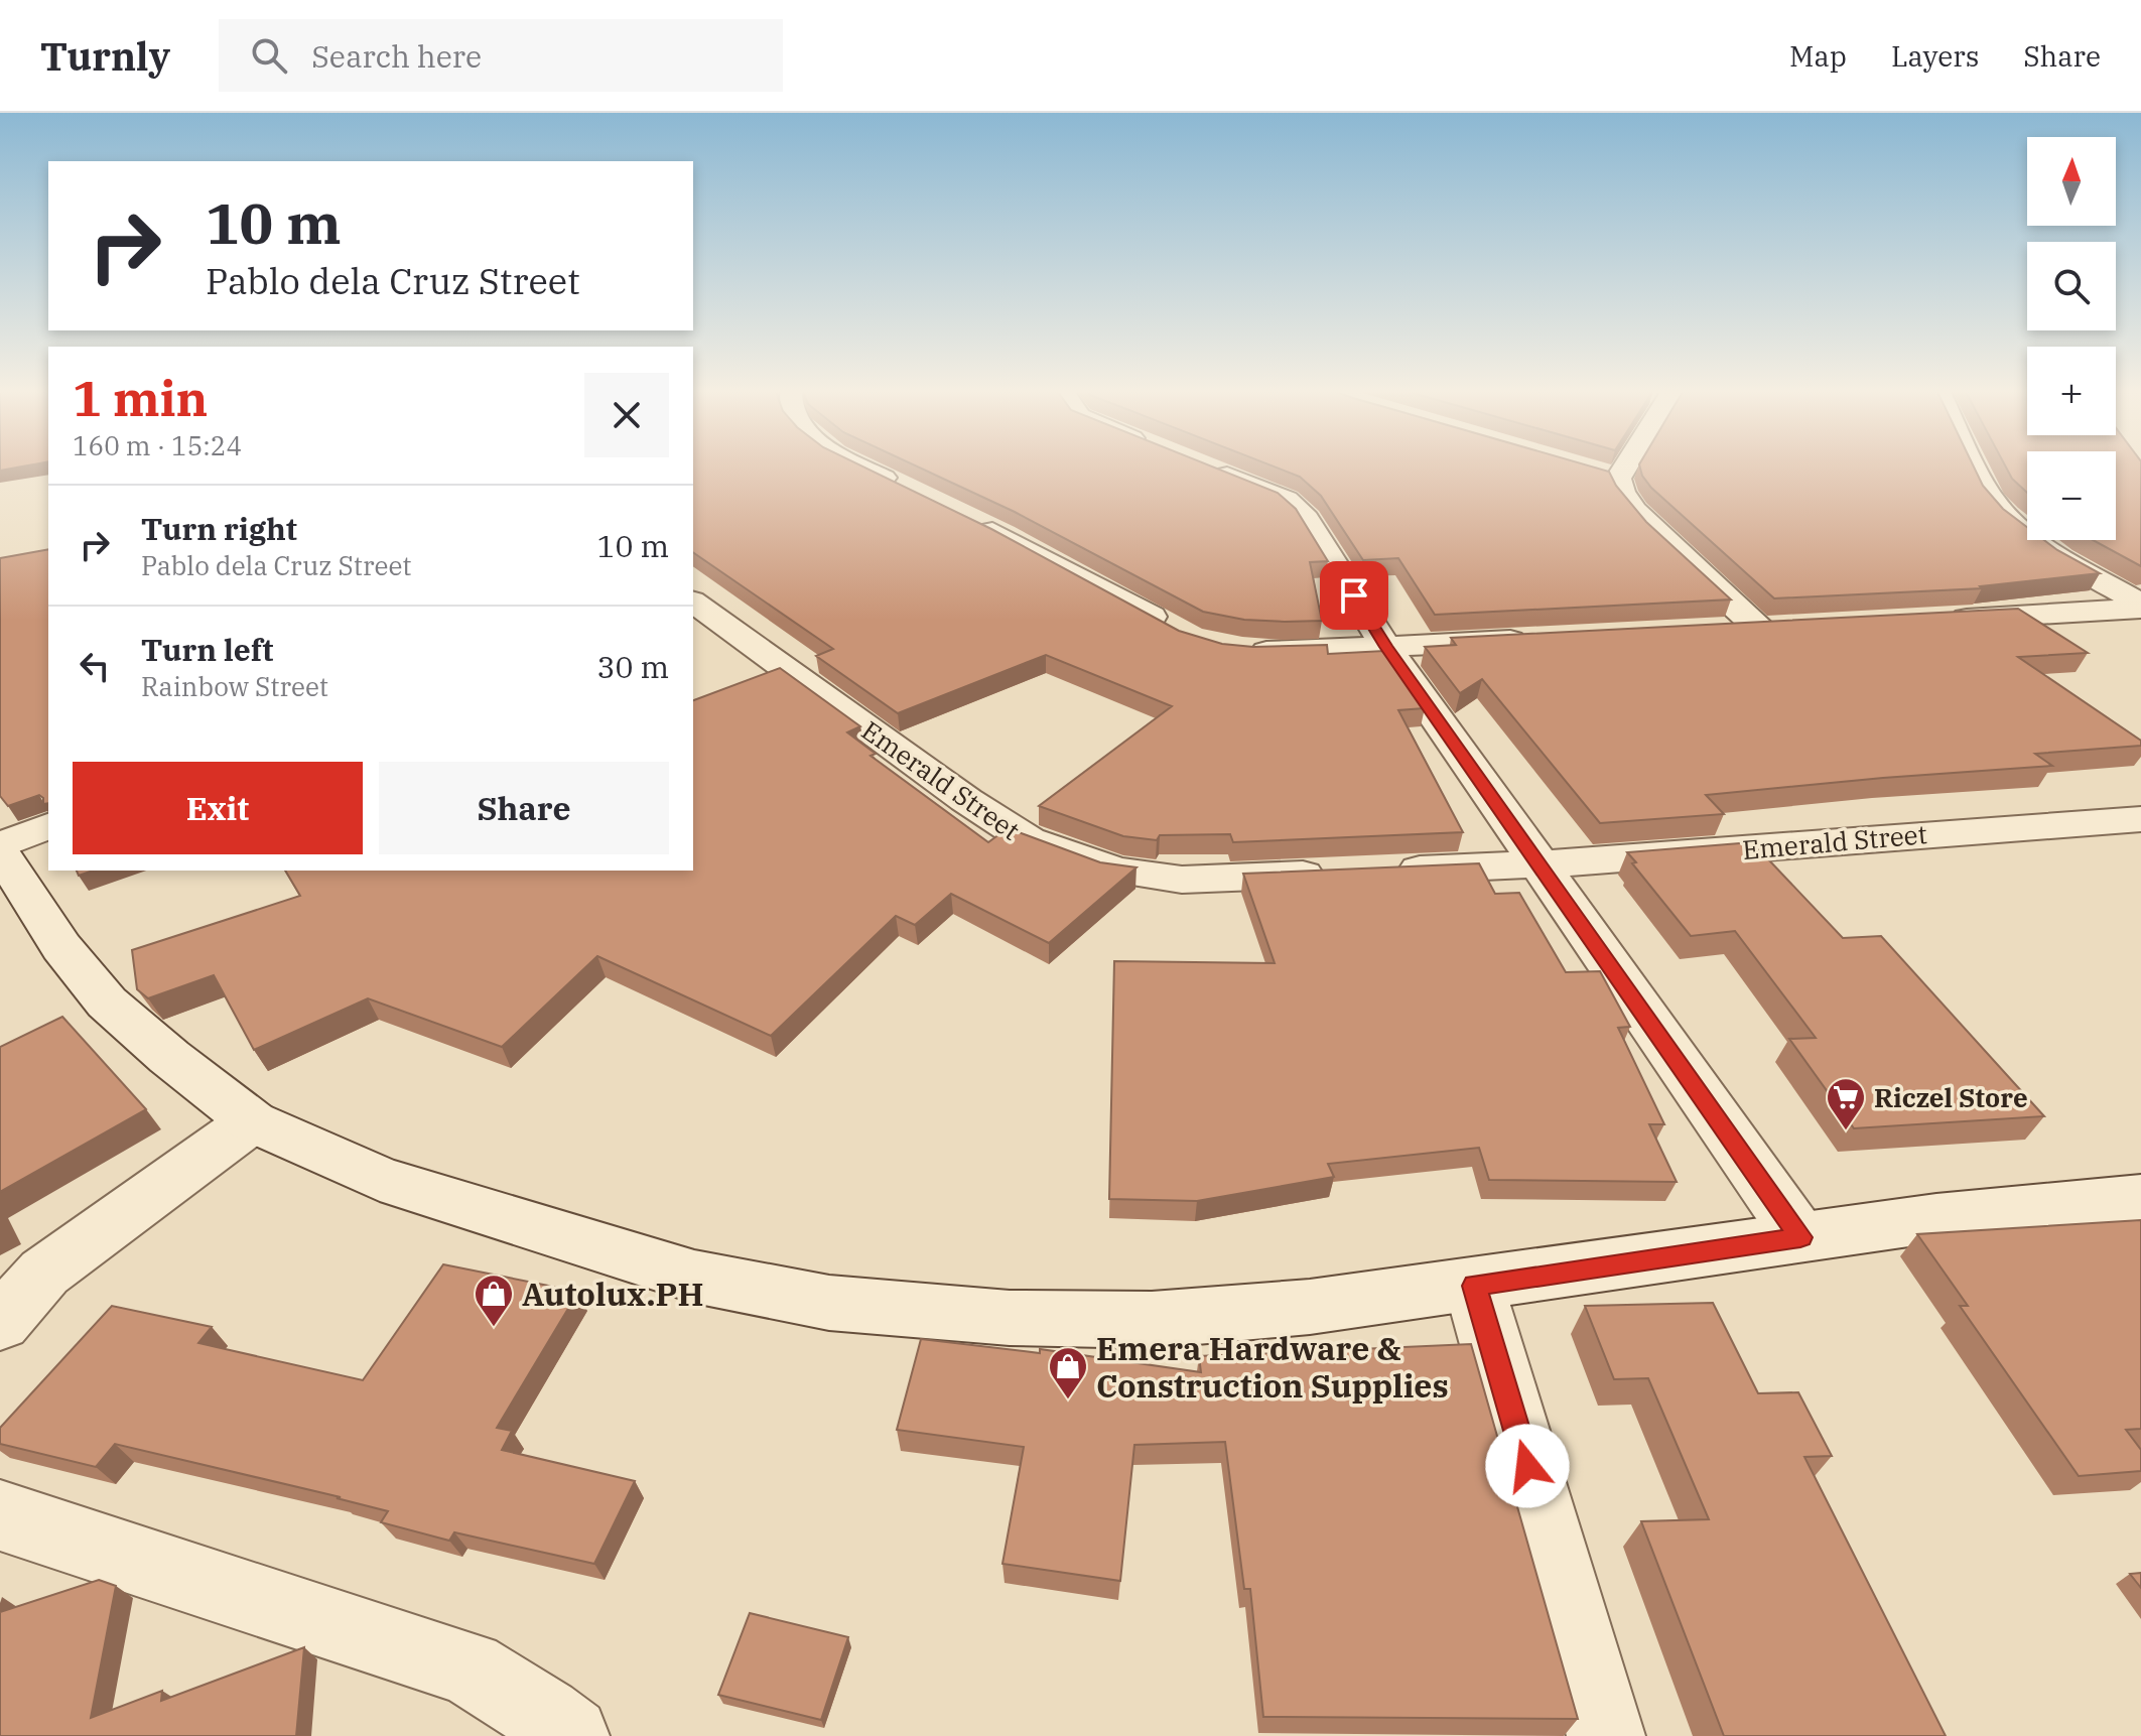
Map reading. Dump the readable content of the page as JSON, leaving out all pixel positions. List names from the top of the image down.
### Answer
{
  "streets": {
    "street": ["Emerald Street"]
  },
  "places": {
    "supermarket": ["Riczel Store"],
    "shop": ["Autolux.PH", "Emera Hardware & Construction Supplies"]
  },
  "north": "top",
  "page": {
    "header": "Turnly",
    "search": "Search here",
    "nav": ["Map", "Layers", "Share"],
    "map_buttons": ["+", "−"],
    "turn": ["10 m", "Pablo dela Cruz Street"],
    "heading": ["1 min", "160 m · 15:24"],
    "list": [
      {
        "name": "Turn right",
        "note": "Pablo dela Cruz Street",
        "value": "10 m"
      },
      {
        "name": "Turn left",
        "note": "Rainbow Street",
        "value": "30 m"
      }
    ],
    "buttons": ["Exit", "Share"]
  }
}
